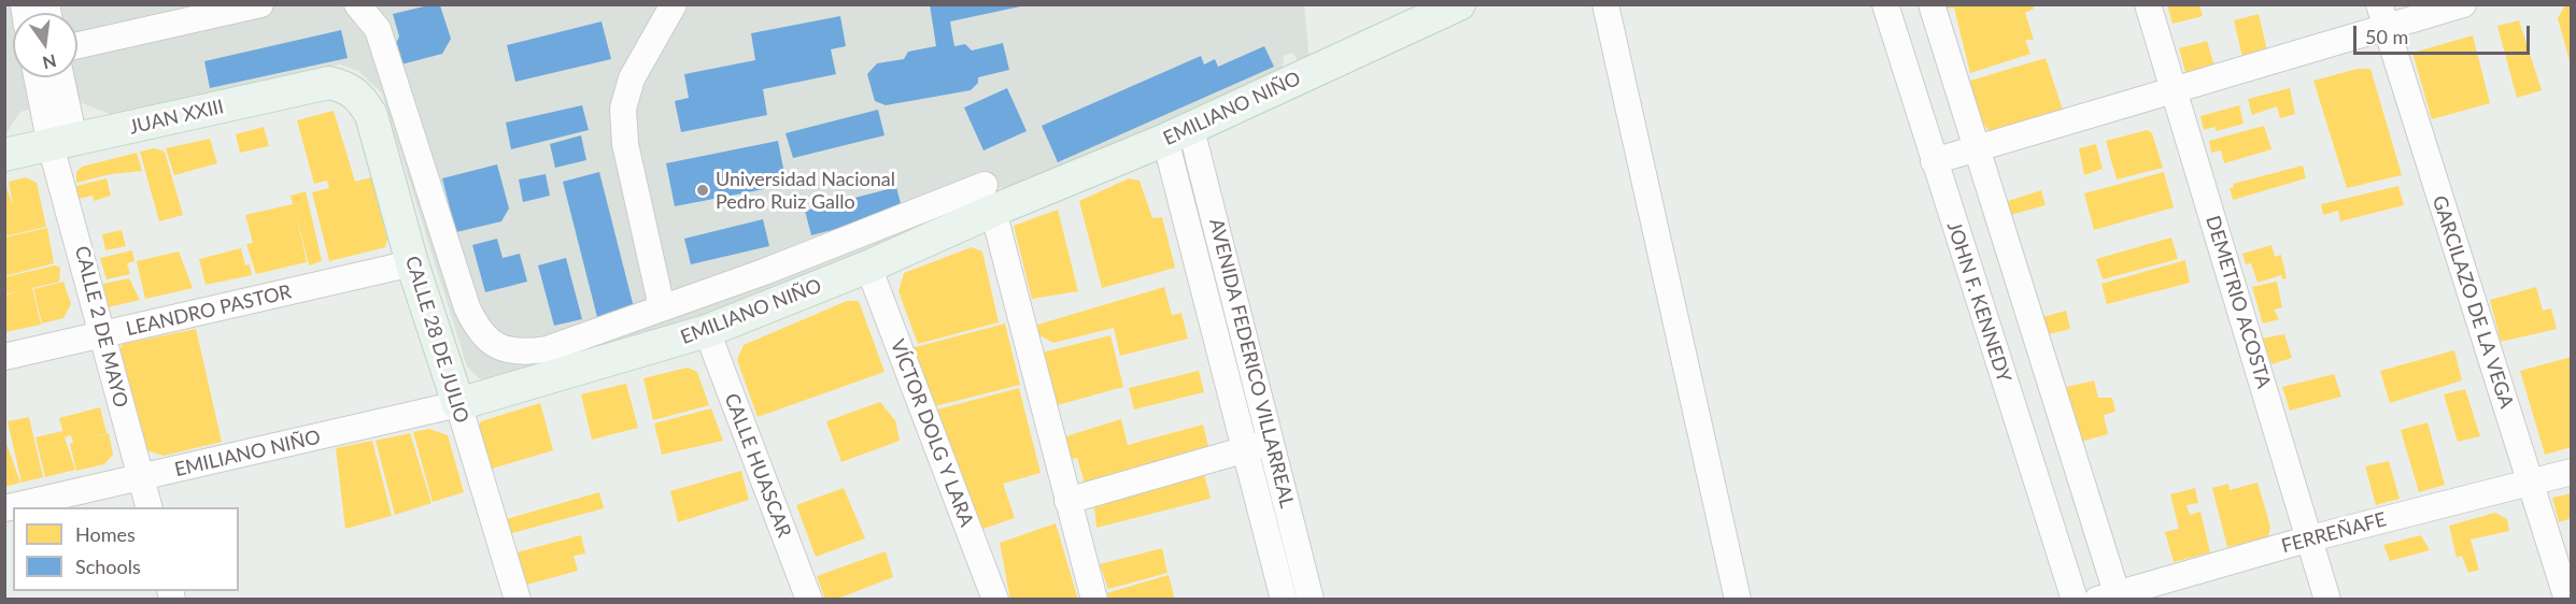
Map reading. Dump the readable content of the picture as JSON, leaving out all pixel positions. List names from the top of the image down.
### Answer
{
  "streets": {
    "main road": ["EMILIANO NIÑO", "JUAN XXIII", "CALLE 28 DE JULIO"],
    "street": [
      "JOHN F. KENNEDY",
      "DEMETRIO ACOSTA",
      "GARCILAZO DE LA VEGA",
      "LEANDRO PASTOR",
      "CALLE 2 DE MAYO",
      "AVENIDA FEDERICO VILLARREAL",
      "VÍCTOR DOLG Y LARA",
      "CALLE HUASCAR",
      "FERREÑAFE"
    ]
  },
  "crossings": [
    ["EMILIANO NIÑO", "CALLE 2 DE MAYO"],
    ["EMILIANO NIÑO", "CALLE 28 DE JULIO"],
    ["EMILIANO NIÑO", "AVENIDA FEDERICO VILLARREAL"],
    ["EMILIANO NIÑO", "VÍCTOR DOLG Y LARA"],
    ["EMILIANO NIÑO", "CALLE HUASCAR"],
    ["JUAN XXIII", "CALLE 2 DE MAYO"],
    ["JUAN XXIII", "CALLE 28 DE JULIO"],
    ["DEMETRIO ACOSTA", "FERREÑAFE"],
    ["GARCILAZO DE LA VEGA", "FERREÑAFE"],
    ["LEANDRO PASTOR", "CALLE 2 DE MAYO"],
    ["LEANDRO PASTOR", "CALLE 28 DE JULIO"]
  ],
  "places": ["Universidad Nacional Pedro Ruiz Gallo"],
  "legend": ["Homes", "Schools"],
  "scale_bar": "50 m",
  "north": "bottom"
}
